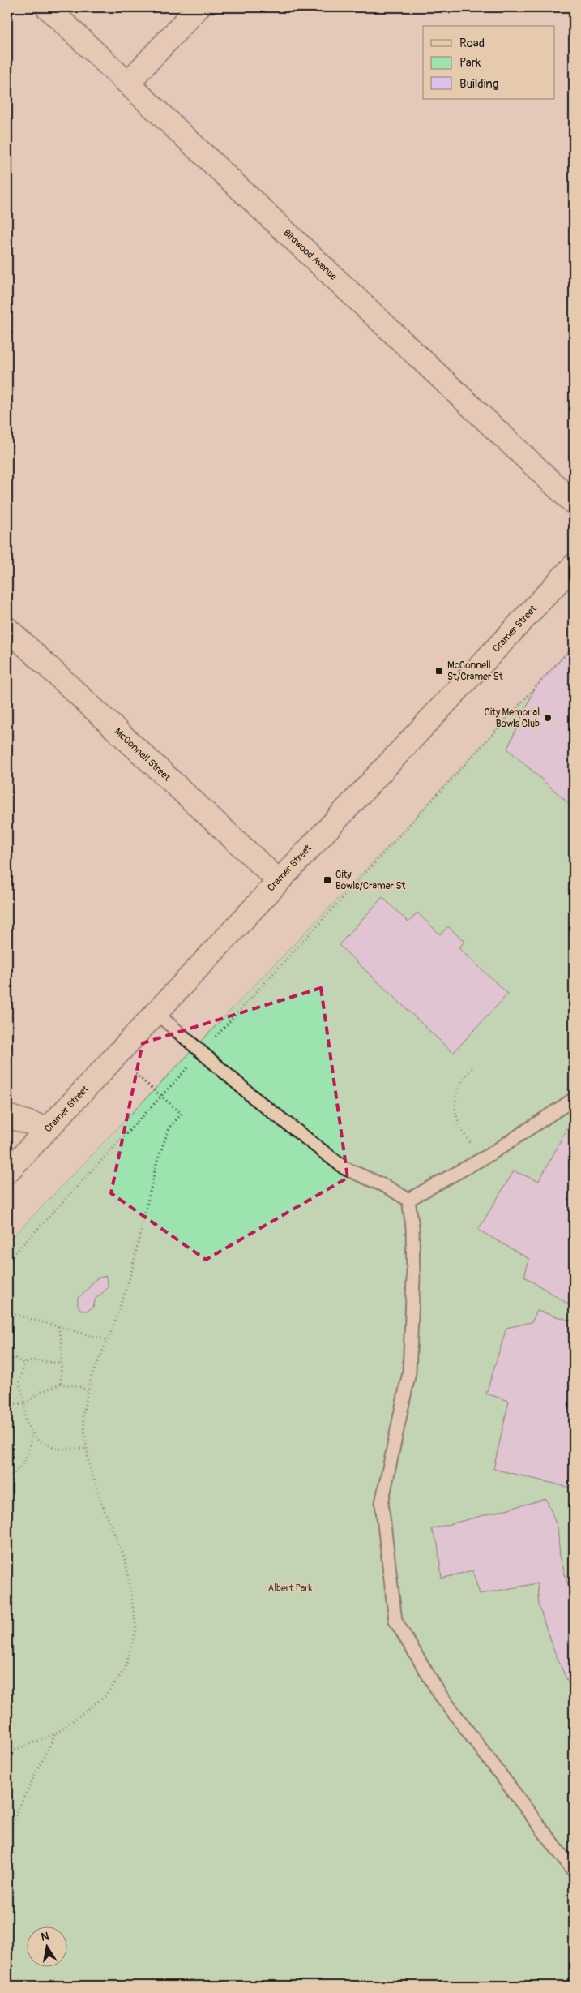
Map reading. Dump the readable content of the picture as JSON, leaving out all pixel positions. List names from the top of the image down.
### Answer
{
  "streets": {
    "street": ["Birdwood Avenue", "Cramer Street", "McConnell Street"]
  },
  "crossings": [
    ["Cramer Street", "McConnell Street"]
  ],
  "parks": ["Albert Park"],
  "places": {
    "transit": ["McConnell St/Cramer St", "City Bowls/Cramer St"],
    "other": ["City Memorial Bowls Club"]
  },
  "legend": ["Road", "Park", "Building"],
  "north": "top"
}
